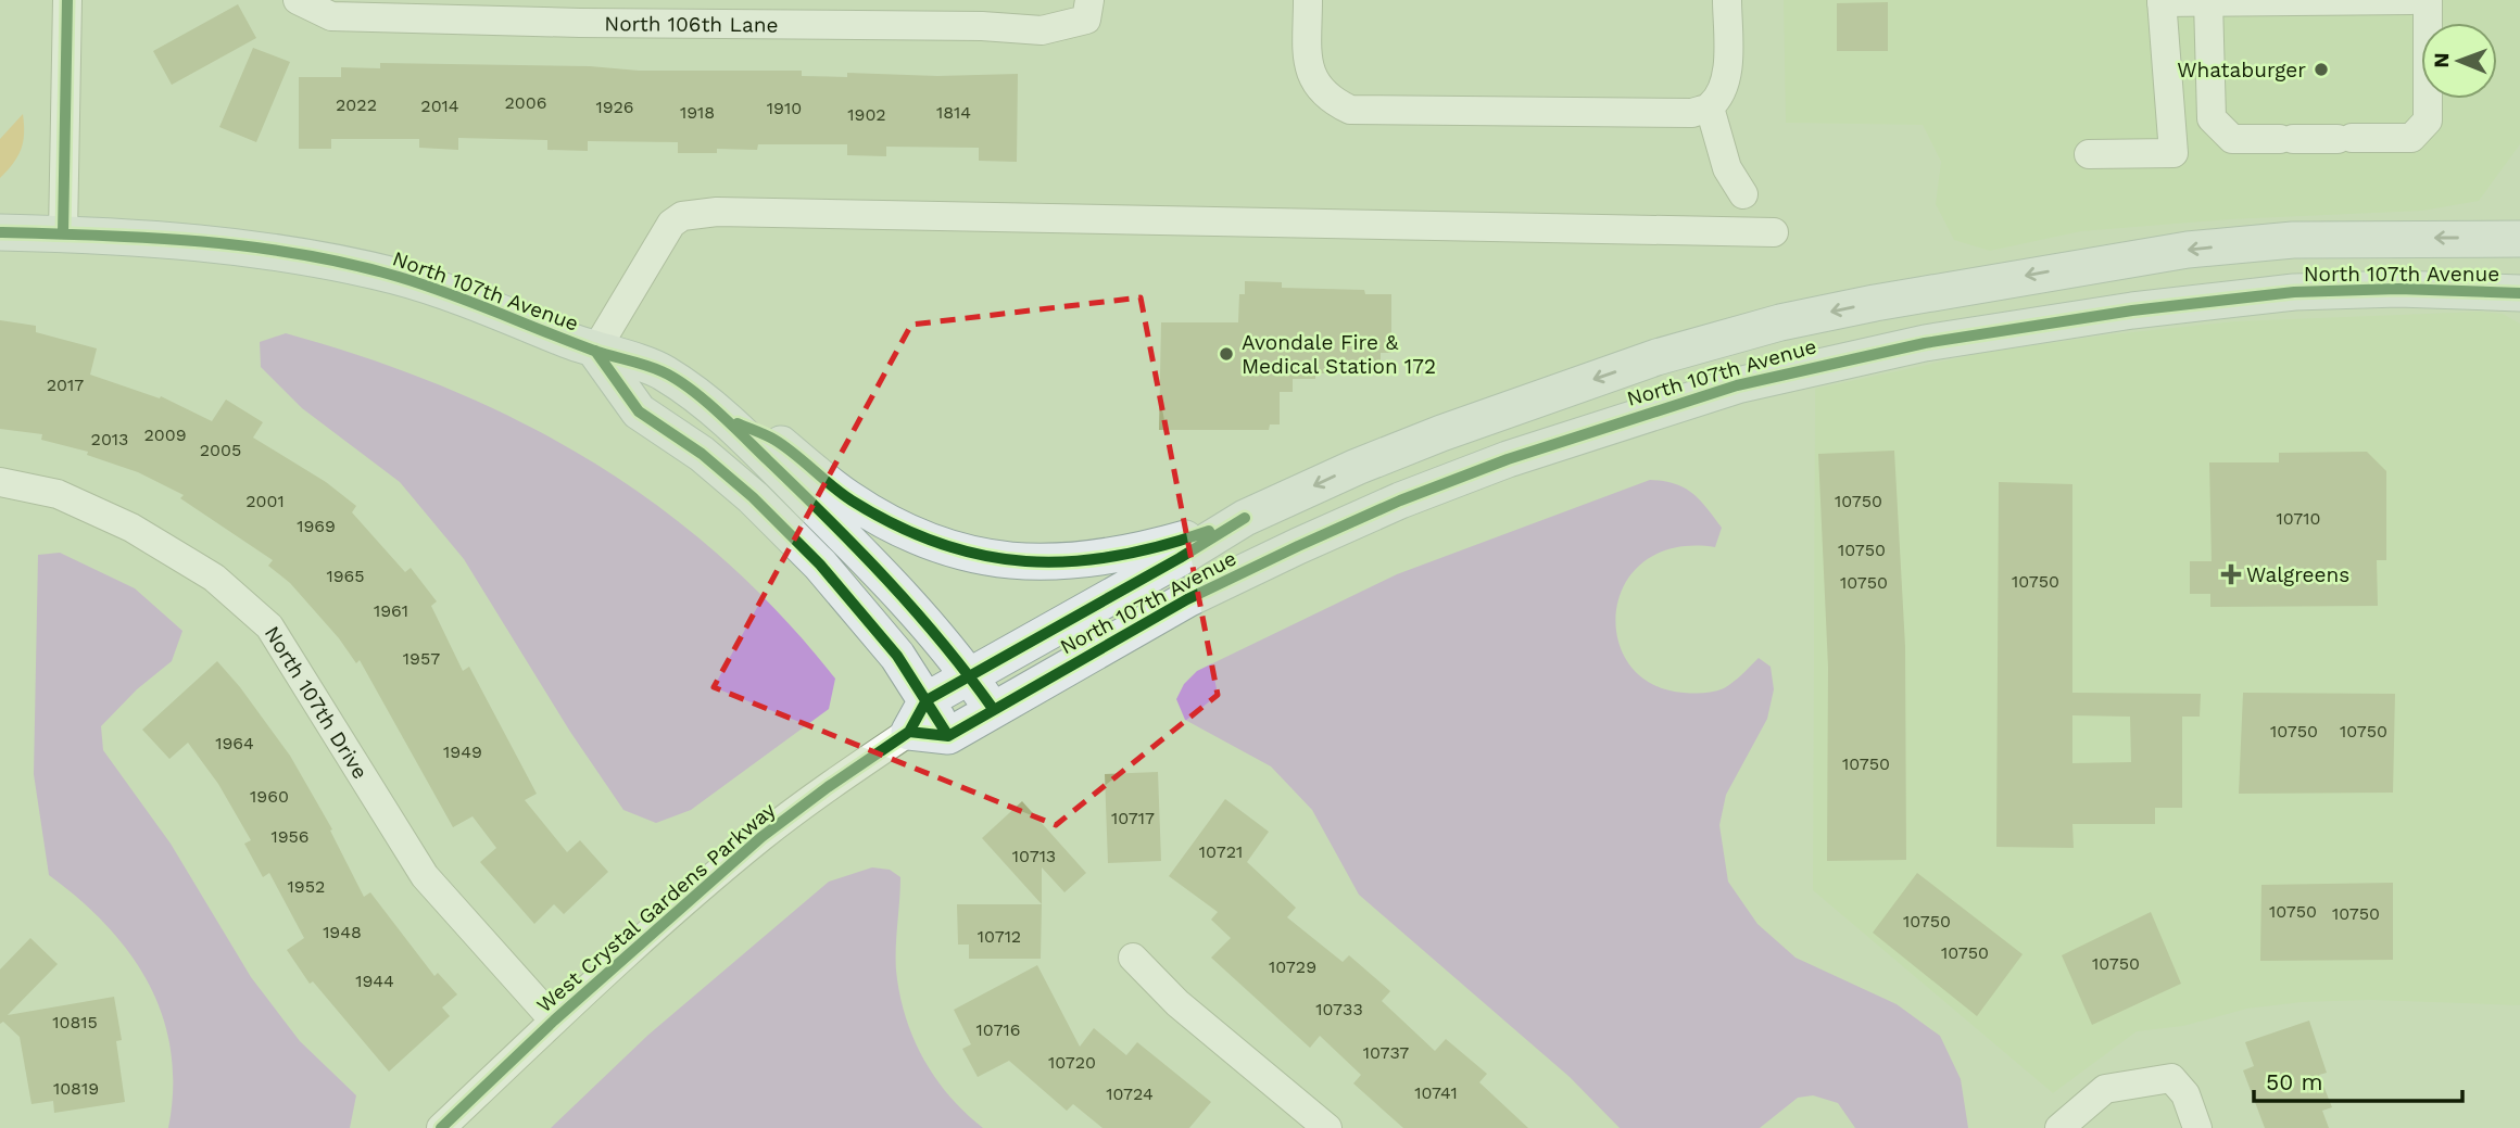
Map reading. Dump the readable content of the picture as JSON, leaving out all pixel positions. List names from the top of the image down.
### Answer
{
  "streets": {
    "main road": ["North 107th Avenue", "West Crystal Gardens Parkway"],
    "street": ["North 106th Lane", "North 107th Drive"]
  },
  "crossings": [
    ["North 107th Avenue", "West Crystal Gardens Parkway"],
    ["North 107th Drive", "West Crystal Gardens Parkway"]
  ],
  "places": {
    "other": ["Whataburger", "Avondale Fire & Medical Station 172"],
    "health": ["Walgreens"]
  },
  "house_numbers": [
    "2006",
    "2022",
    "2014",
    "1926",
    "1910",
    "1918",
    "1814",
    "1902",
    "2017",
    "2009",
    "2013",
    "2005",
    "2001",
    "10750",
    "10710",
    "1969",
    "10750",
    "1965",
    "10750",
    "10750",
    "1961",
    "1957",
    "10750",
    "10750",
    "1964",
    "1949",
    "10750",
    "1960",
    "10717",
    "1956",
    "10721",
    "10713",
    "1952",
    "10750",
    "10750",
    "10750",
    "1948",
    "10712",
    "10750",
    "10750",
    "10729",
    "1944",
    "10733",
    "10815",
    "10716",
    "10737",
    "10720",
    "10819",
    "10741",
    "10724"
  ],
  "scale_bar": "50 m",
  "north": "left"
}
